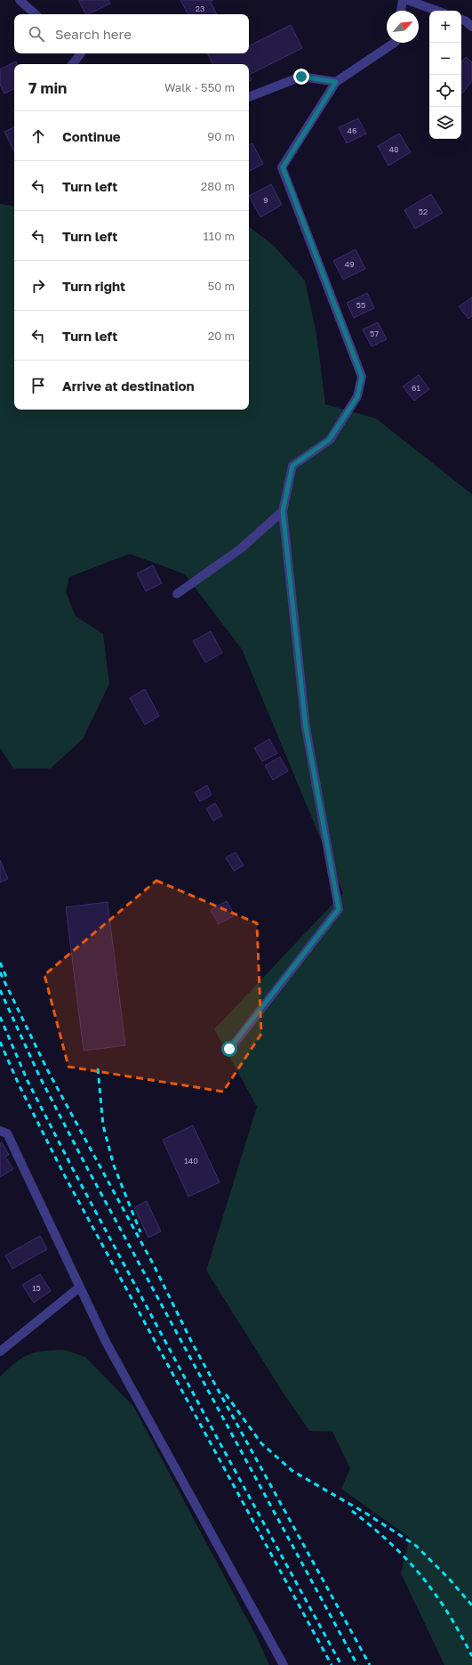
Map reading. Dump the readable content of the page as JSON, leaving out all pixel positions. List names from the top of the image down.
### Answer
{
  "house_numbers": [
    "23",
    "46",
    "48",
    "9",
    "52",
    "49",
    "55",
    "57",
    "61",
    "140",
    "15"
  ],
  "north": "top right",
  "page": {
    "map_buttons": ["+", "−"],
    "search": "Search here",
    "heading": ["7 min", "Walk · 550 m"],
    "list": [
      ["Continue", "90 m"],
      ["Turn left", "280 m"],
      ["Turn left", "110 m"],
      ["Turn right", "50 m"],
      ["Turn left", "20 m"],
      "Arrive at destination"
    ]
  }
}
